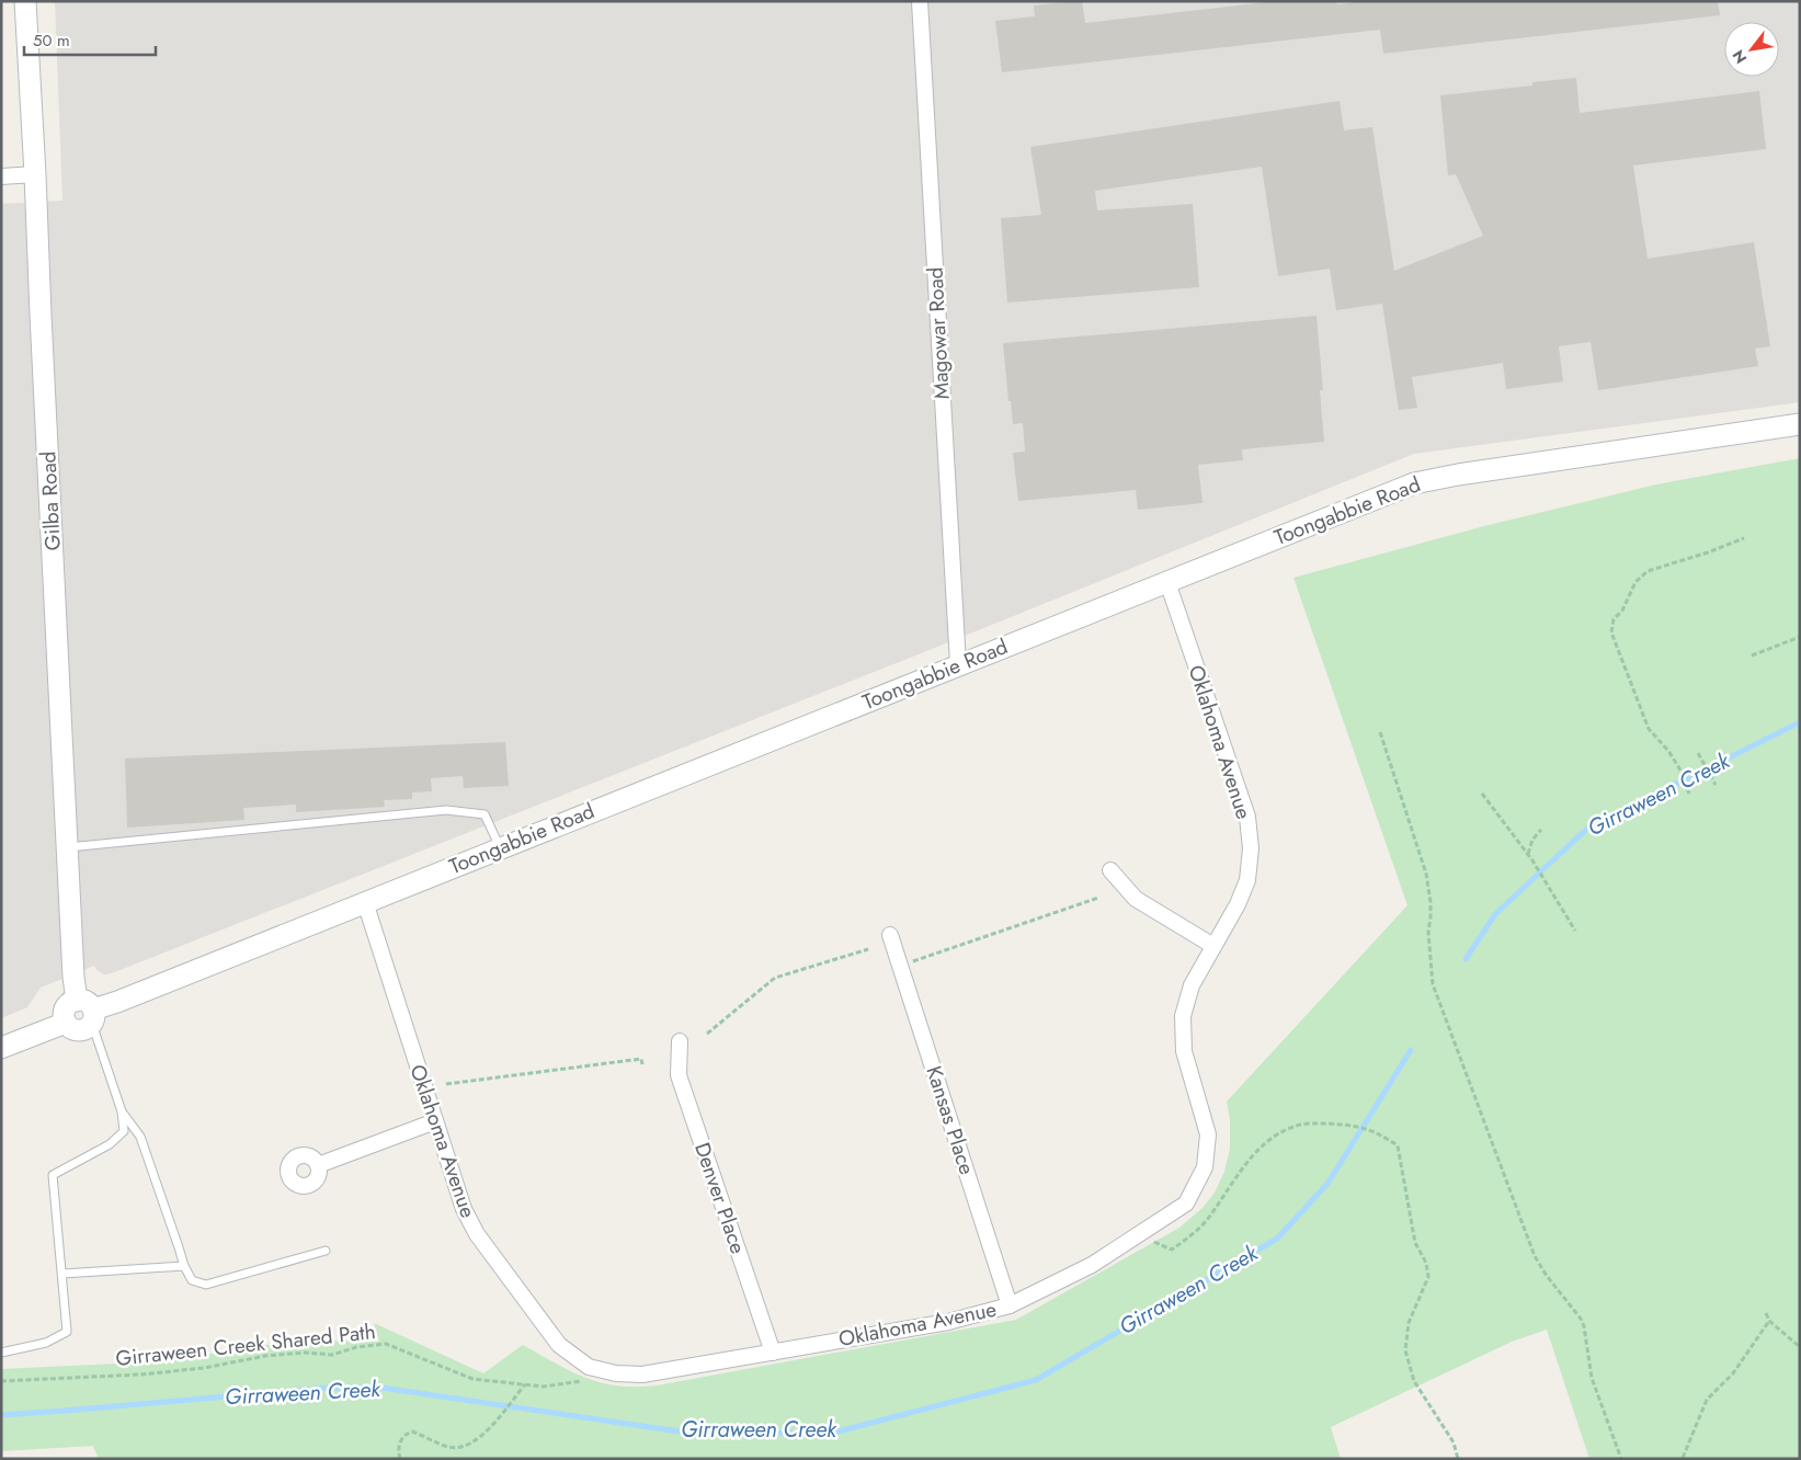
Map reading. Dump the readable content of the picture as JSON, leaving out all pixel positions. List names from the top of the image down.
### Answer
{
  "streets": {
    "main road": ["Gilba Road", "Toongabbie Road"],
    "street": [
      "Magowar Road",
      "Oklahoma Avenue",
      "Kansas Place",
      "Denver Place"
    ],
    "path": ["Girraween Creek Shared Path"]
  },
  "crossings": [
    ["Magowar Road", "Toongabbie Road"],
    ["Gilba Road", "Toongabbie Road"],
    ["Toongabbie Road", "Oklahoma Avenue"],
    ["Oklahoma Avenue", "Kansas Place"],
    ["Oklahoma Avenue", "Denver Place"],
    ["Oklahoma Avenue", "Girraween Creek Shared Path"]
  ],
  "water": ["Girraween Creek"],
  "scale_bar": "50 m",
  "north": "bottom left"
}
